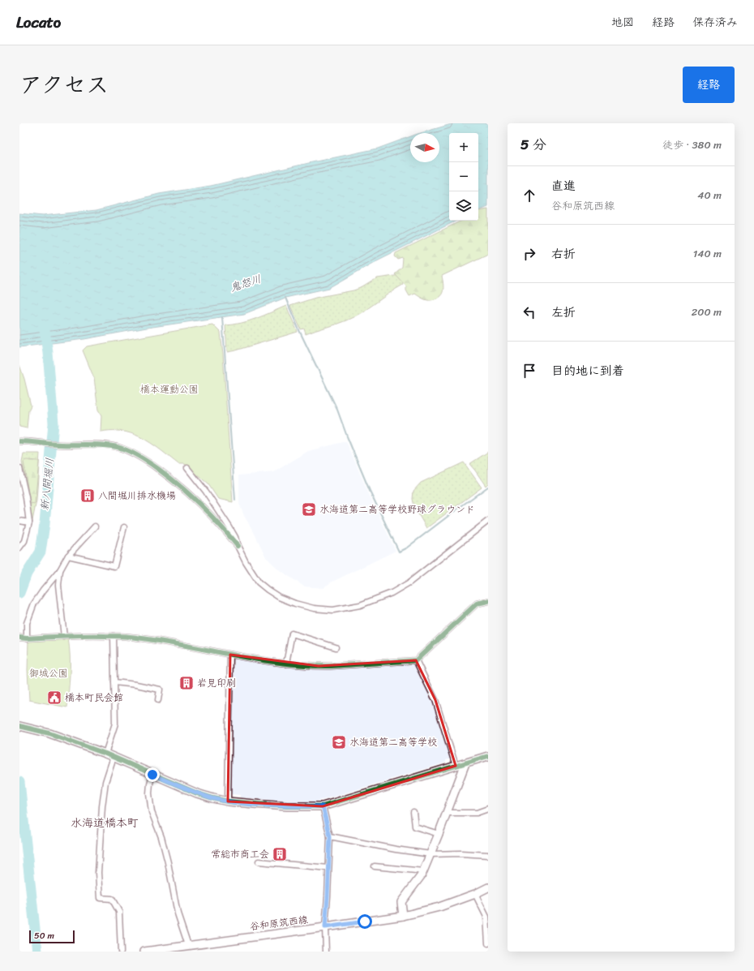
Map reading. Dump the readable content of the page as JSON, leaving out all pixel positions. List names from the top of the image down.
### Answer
{
  "streets": {
    "street": ["谷和原筑西線"]
  },
  "districts": ["水海道橋本町"],
  "water": ["鬼怒川", "新八間堀川"],
  "parks": ["橋本運動公園", "御城公園"],
  "places": {
    "building": ["八間堀川排水機場", "岩見印刷", "常総市商工会"],
    "school or university": ["水海道第二高等学校野球グラウンド", "水海道第二高等学校"],
    "public building": ["橋本町民会館"]
  },
  "scale_bar": "50 m",
  "north": "right",
  "page": {
    "header": "Locato",
    "nav": ["地図", "経路", "保存済み"],
    "title": "アクセス",
    "buttons": "経路",
    "heading": ["5 分", "徒歩 · 380 m"],
    "map_buttons": ["+", "−"],
    "list": [
      ["直進", "谷和原筑西線", "40 m"],
      ["右折", "140 m"],
      ["左折", "200 m"],
      "目的地に到着"
    ],
    "scale": "50 m"
  }
}
